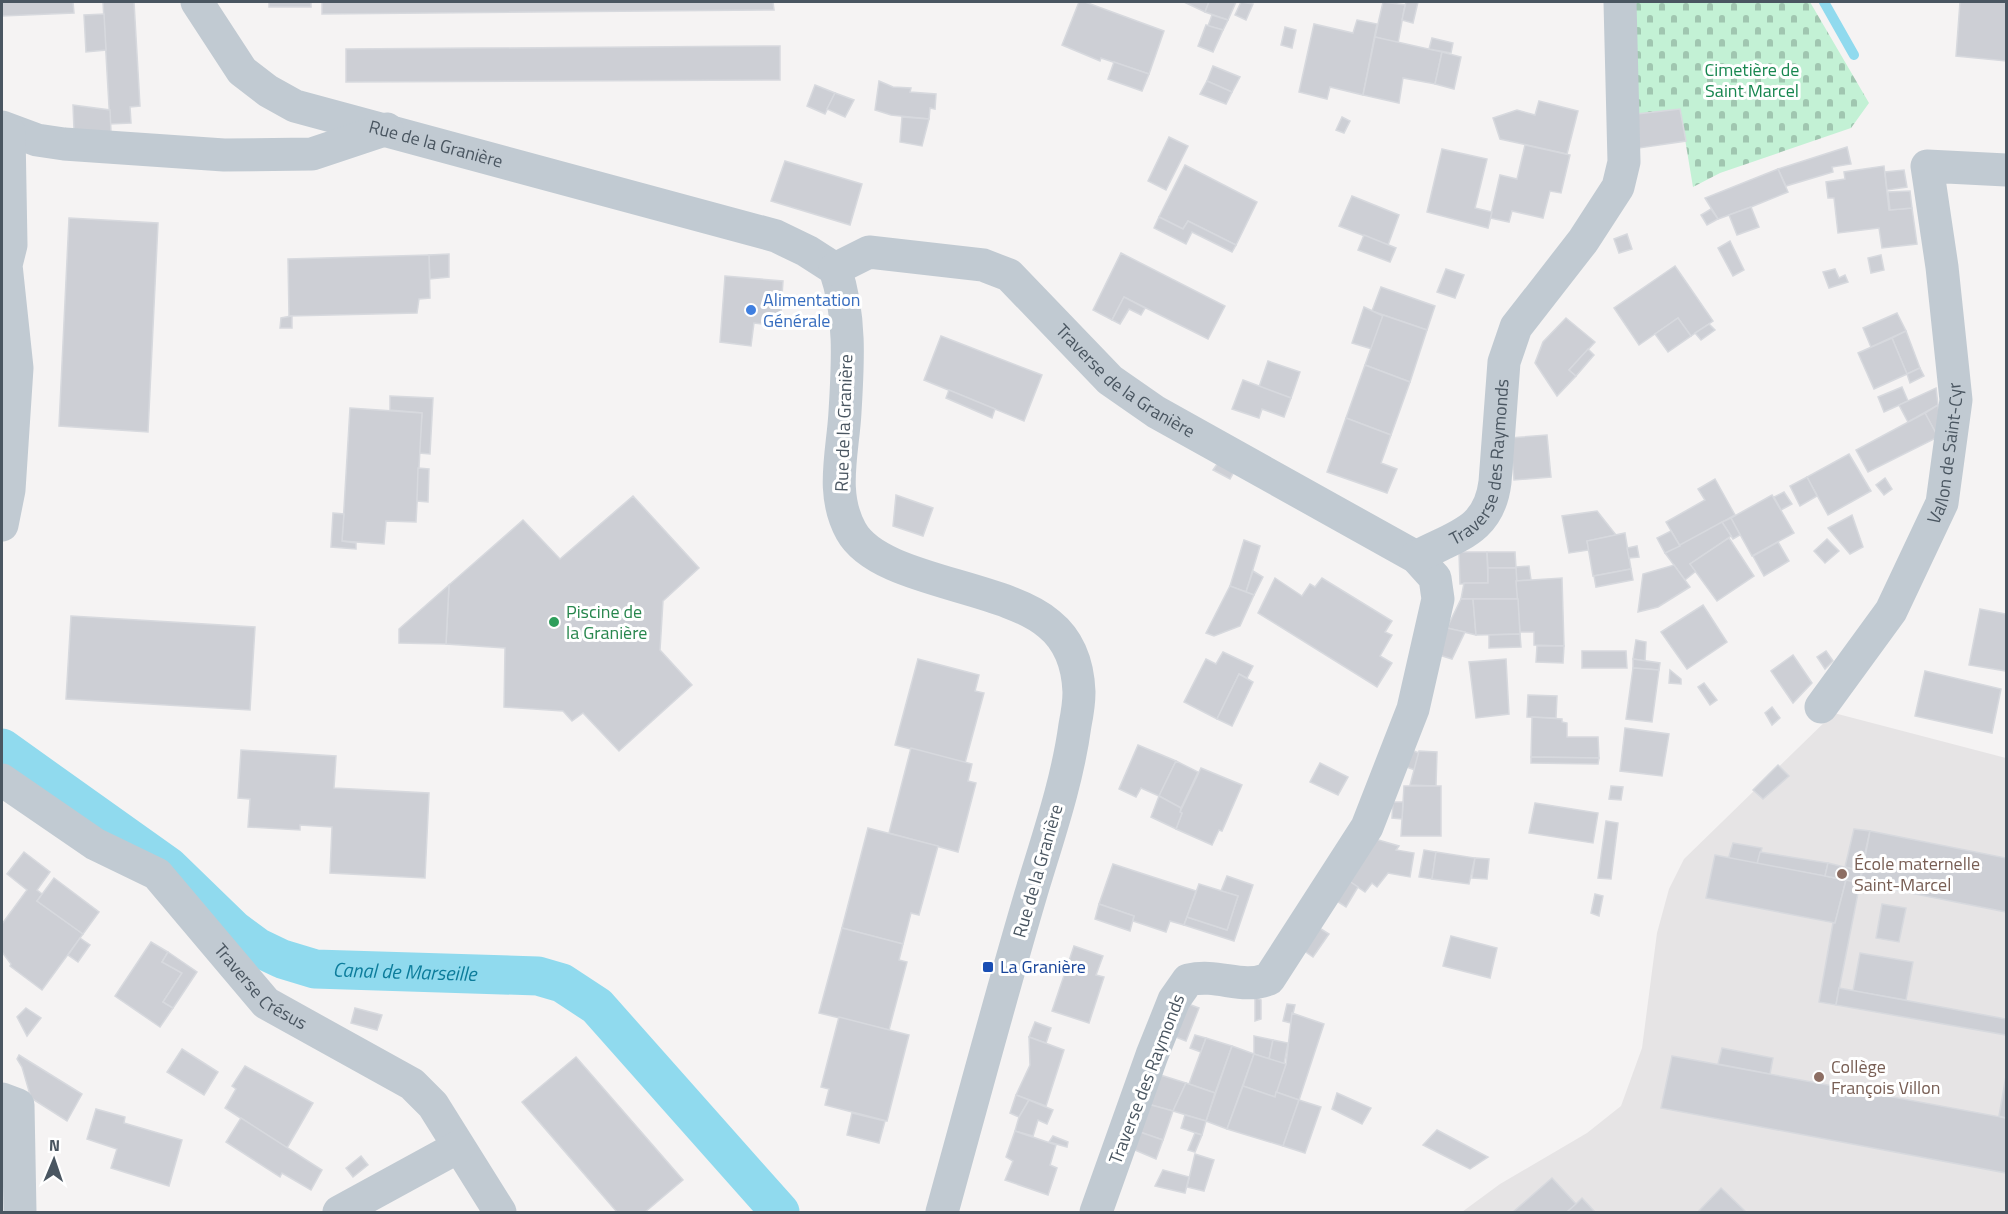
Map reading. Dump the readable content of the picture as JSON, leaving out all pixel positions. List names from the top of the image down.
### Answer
{
  "streets": {
    "street": [
      "Rue de la Granière",
      "Traverse de la Granière",
      "Vallon de Saint-Cyr",
      "Traverse des Raymonds",
      "Traverse Crésus"
    ]
  },
  "crossings": [
    ["Rue de la Granière", "Traverse de la Granière"],
    ["Traverse de la Granière", "Traverse des Raymonds"]
  ],
  "water": ["Canal de Marseille"],
  "parks": ["Cimetière de Saint Marcel"],
  "places": {
    "other": [
      "Alimentation Générale",
      "Piscine de la Granière",
      "École maternelle Saint-Marcel",
      "Collège François Villon"
    ],
    "transit": ["La Granière"]
  },
  "north": "top"
}
